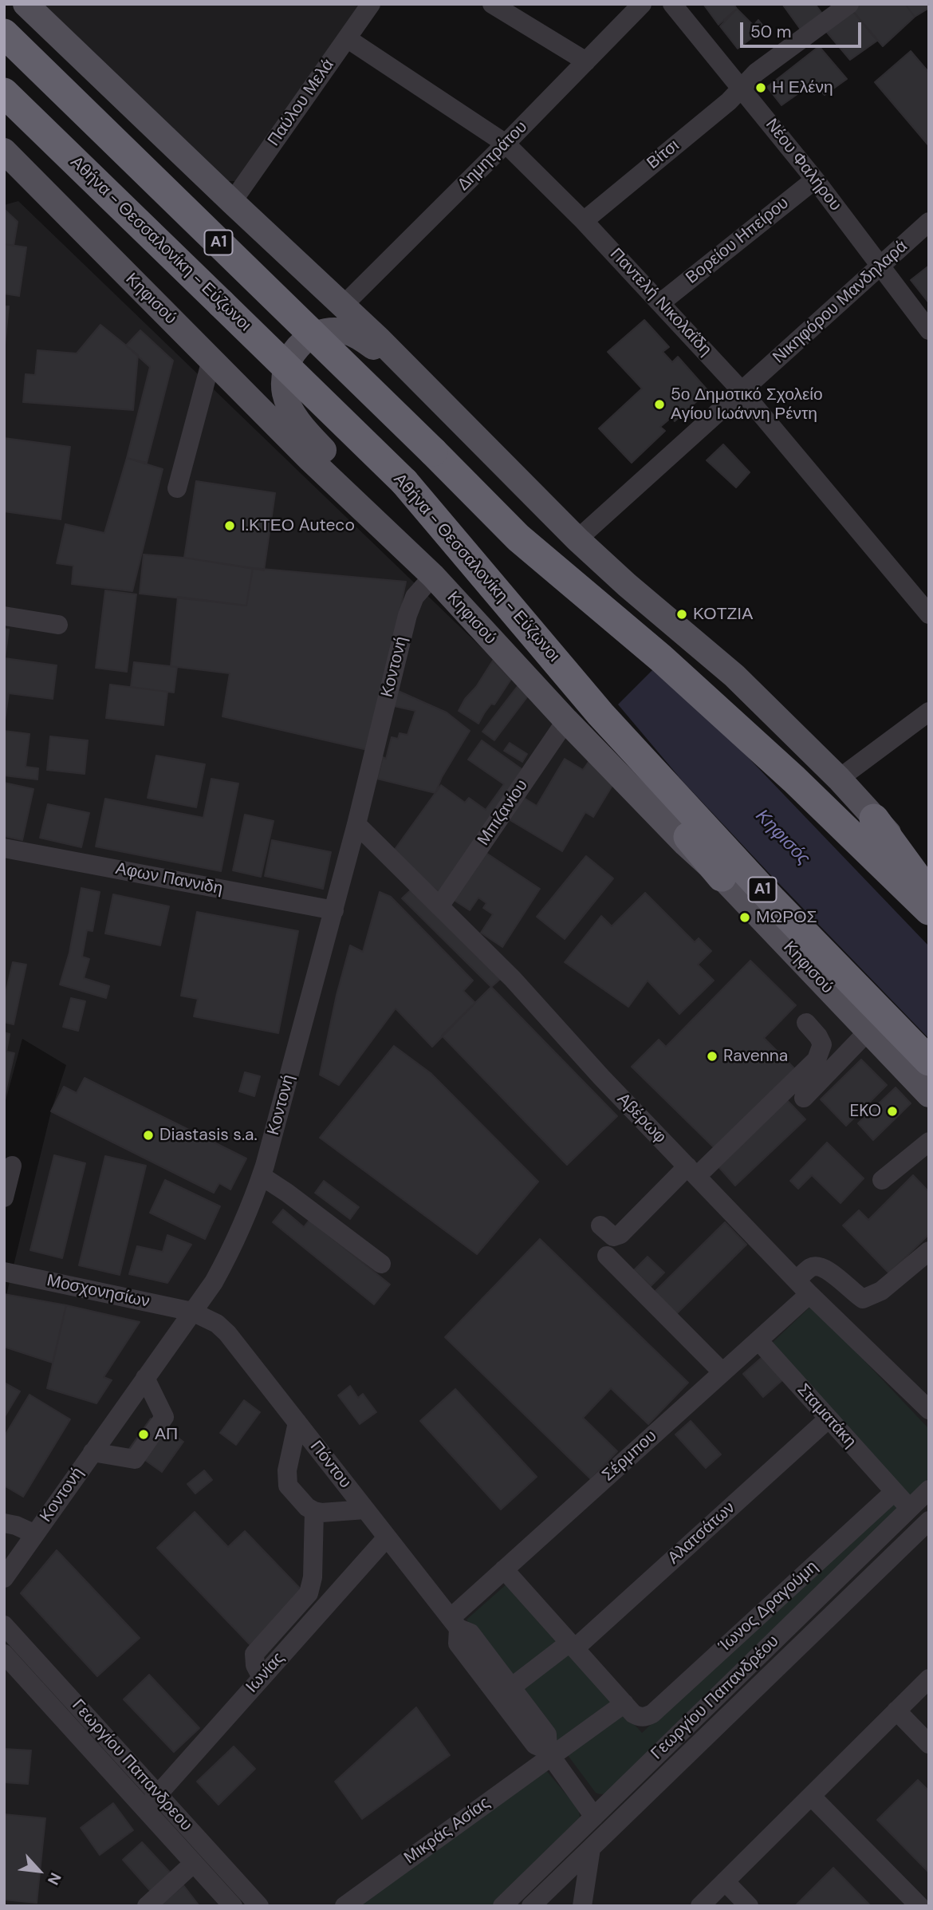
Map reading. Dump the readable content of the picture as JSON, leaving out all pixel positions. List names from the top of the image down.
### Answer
{
  "streets": {
    "highway": ["Α1", "Αθήνα - Θεσσαλονίκη - Εύζωνοι"],
    "main road": ["Κηφισού"],
    "street": [
      "Παύλου Μελά",
      "Βίτσι",
      "Δημητράτου",
      "Νέου Φαλήρου",
      "Βορείου Ηπείρου",
      "Παντελή Νικολαΐδη",
      "Νικηφόρου Μανδηλαρά",
      "Κοντονή",
      "Μπιζανίου",
      "Αφων Παννιδη",
      "Αβέρωφ",
      "Μοσχονησίων",
      "Σταματάκη",
      "Σέρμπου",
      "Πόντου",
      "Αλατσάτων",
      "Ίωνος Δραγούμη",
      "Ιωνίας",
      "Γεωργίου Παπανδρέου",
      "Γεωργίου Παπανδρεου",
      "Μικράς Ασίας"
    ]
  },
  "crossings": [
    ["Παύλου Μελά", "Παντελή Νικολαΐδη"],
    ["Βίτσι", "Νέου Φαλήρου"],
    ["Βίτσι", "Παντελή Νικολαΐδη"],
    ["Δημητράτου", "Παντελή Νικολαΐδη"],
    ["Νέου Φαλήρου", "Βορείου Ηπείρου"],
    ["Νέου Φαλήρου", "Νικηφόρου Μανδηλαρά"],
    ["Βορείου Ηπείρου", "Παντελή Νικολαΐδη"],
    ["Κηφισού", "Κοντονή"],
    ["Κηφισού", "Μπιζανίου"],
    ["Παντελή Νικολαΐδη", "Νικηφόρου Μανδηλαρά"],
    ["Κοντονή", "Αφων Παννιδη"],
    ["Κοντονή", "Αβέρωφ"],
    ["Κοντονή", "Μοσχονησίων"],
    ["Κοντονή", "Πόντου"],
    ["Μπιζανίου", "Αβέρωφ"],
    ["Αβέρωφ", "Σέρμπου"],
    ["Μοσχονησίων", "Πόντου"],
    ["Σταματάκη", "Σέρμπου"],
    ["Σταματάκη", "Αλατσάτων"],
    ["Σταματάκη", "Ίωνος Δραγούμη"],
    ["Σταματάκη", "Γεωργίου Παπανδρέου"],
    ["Σέρμπου", "Πόντου"],
    ["Πόντου", "Αλατσάτων"],
    ["Πόντου", "Ιωνίας"],
    ["Πόντου", "Γεωργίου Παπανδρέου"],
    ["Πόντου", "Μικράς Ασίας"],
    ["Ίωνος Δραγούμη", "Μικράς Ασίας"],
    ["Ιωνίας", "Γεωργίου Παπανδρεου"]
  ],
  "water": ["Κηφισός"],
  "places": [
    "Η Ελένη",
    "5ο Δημοτικό Σχολείο Αγίου Ιωάννη Ρέντη",
    "Ι.ΚΤΕΟ Auteco",
    "ΚΟΤΖΙΑ",
    "ΜΩΡΟΣ",
    "Ravenna",
    "EKO",
    "Diastasis s.a.",
    "ΑΠ"
  ],
  "scale_bar": "50 m",
  "north": "bottom right"
}
